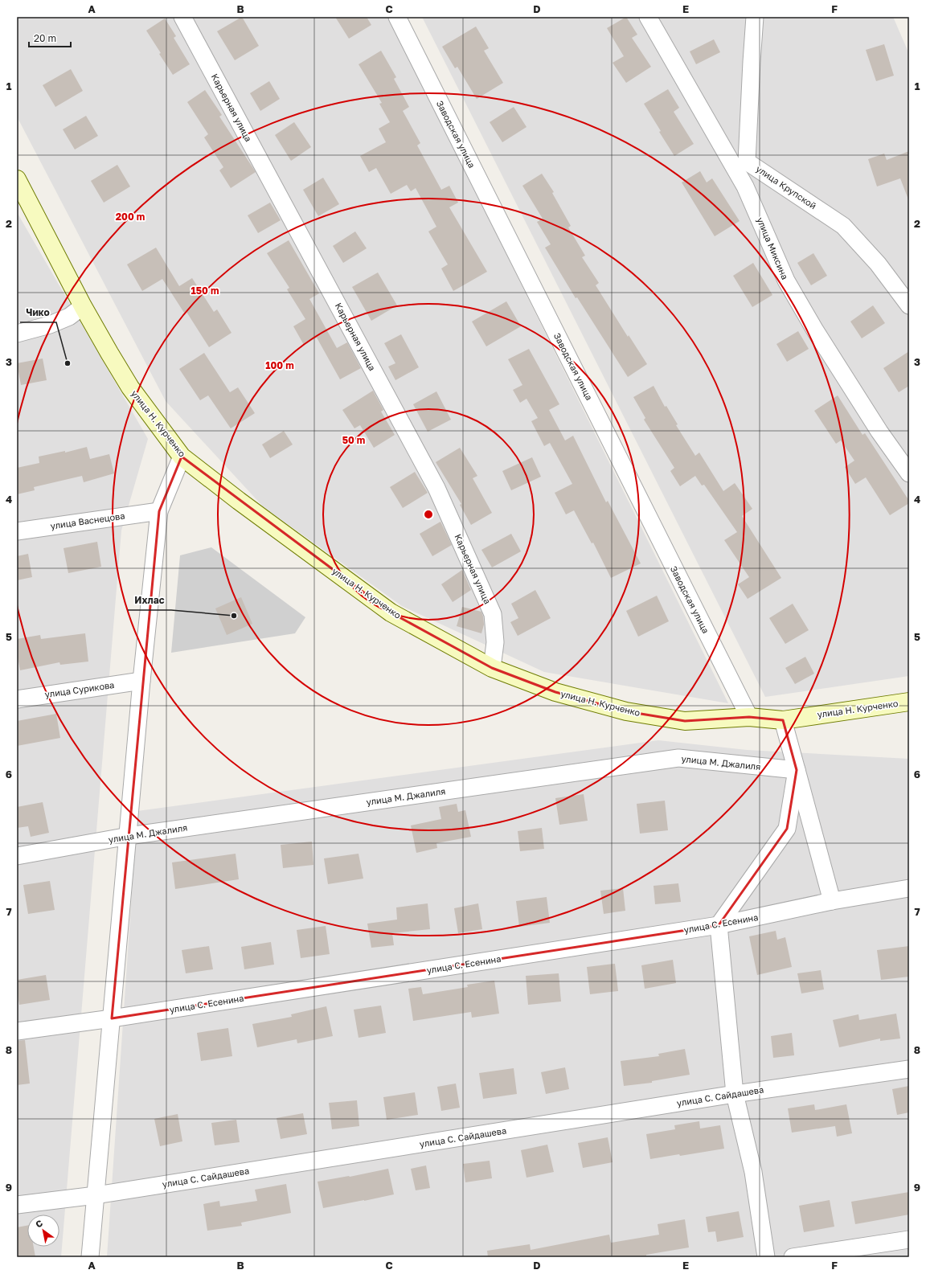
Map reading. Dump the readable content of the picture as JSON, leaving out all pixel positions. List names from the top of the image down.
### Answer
{
  "streets": {
    "main road": ["улица Н. Курченко"],
    "street": [
      "Карьерная улица",
      "Заводская улица",
      "улица Крупской",
      "улица Миксина",
      "улица Васнецова",
      "улица Сурикова",
      "улица М. Джалиля",
      "улица С. Есенина",
      "улица С. Сайдашева"
    ]
  },
  "crossings": [
    ["Карьерная улица", "улица Н. Курченко"],
    ["Заводская улица", "улица Н. Курченко"]
  ],
  "places": ["Чико", "Ихлас"],
  "scale_bar": "20 m",
  "north": "top left",
  "grid": {
    "columns": [
      "A",
      "B",
      "C",
      "D",
      "E",
      "F"
    ],
    "rows": [
      "1",
      "2",
      "3",
      "4",
      "5",
      "6",
      "7",
      "8",
      "9"
    ]
  },
  "rings": [
    "200 m",
    "150 m",
    "100 m",
    "50 m"
  ]
}
